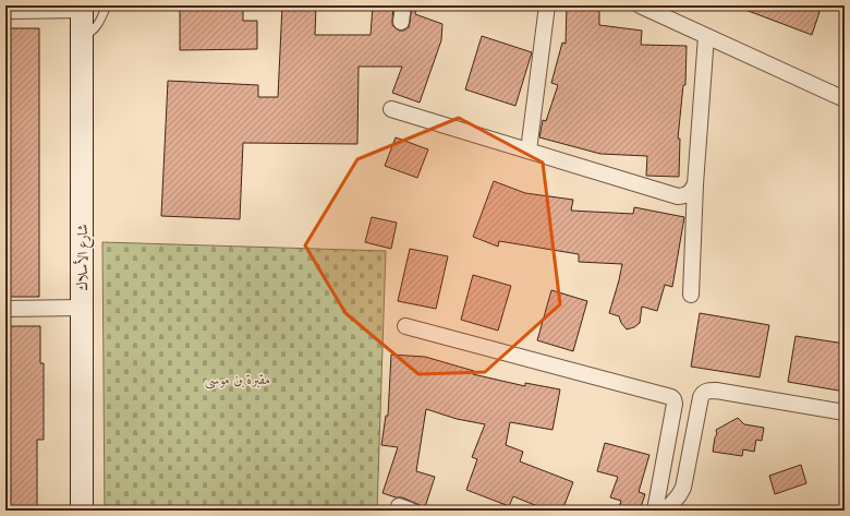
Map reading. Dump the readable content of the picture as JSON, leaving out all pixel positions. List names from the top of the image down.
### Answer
{
  "streets": {
    "street": ["شارع الأسلاك"]
  },
  "parks": ["مقبرة بن موسى"]
}
